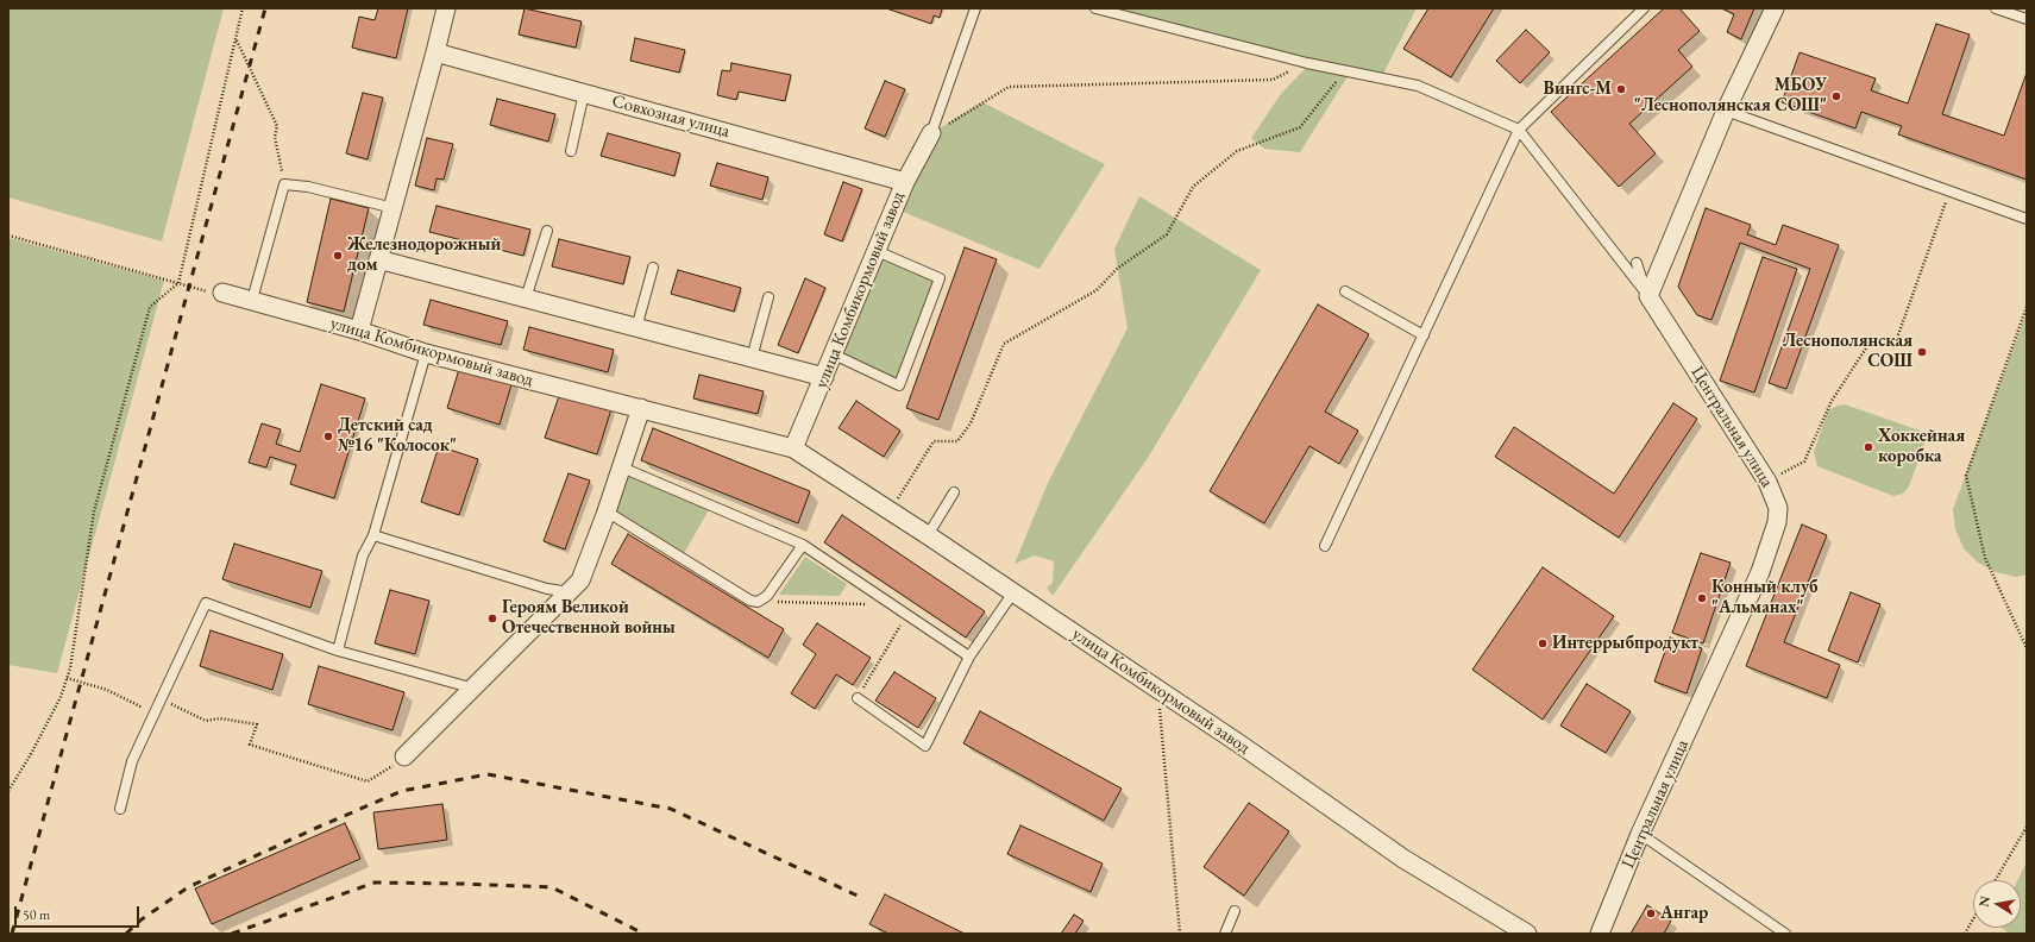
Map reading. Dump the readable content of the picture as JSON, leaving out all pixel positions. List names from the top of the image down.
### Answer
{
  "streets": {
    "street": ["Совхозная улица", "улица Комбикормовый завод", "Центральная улица"]
  },
  "crossings": [
    ["Совхозная улица", "улица Комбикормовый завод"]
  ],
  "places": [
    "Вингс-М",
    "МБОУ \"Леснополянская СОШ\"",
    "Железнодорожный дом",
    "Леснополянская СОШ",
    "Детский сад №16 \"Колосок\"",
    "Хоккейная коробка",
    "Конный клуб \"Альманах\"",
    "Героям Великой Отечественной войны",
    "Интеррыбпродукт",
    "Ангар"
  ],
  "scale_bar": "50 m",
  "north": "left"
}
